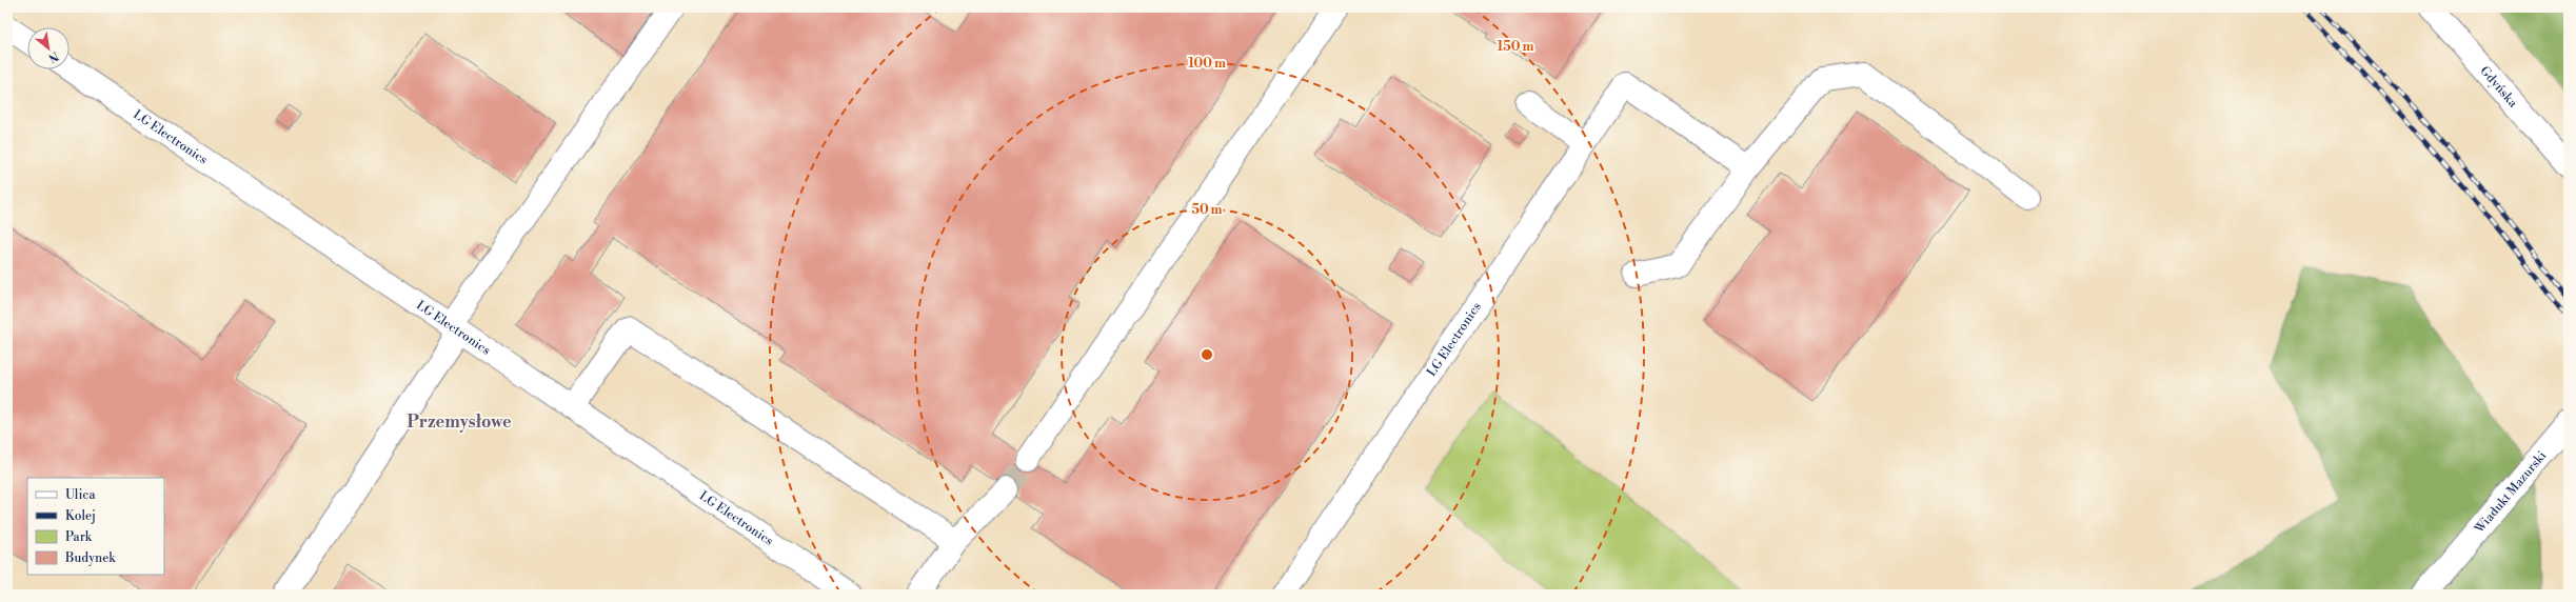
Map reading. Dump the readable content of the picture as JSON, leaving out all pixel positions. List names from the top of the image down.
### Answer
{
  "streets": {
    "street": ["Gdyńska", "LG Electronics", "Wiadukt Mazurski"]
  },
  "districts": ["Przemysłowe"],
  "legend": [
    "Ulica",
    "Kolej",
    "Park",
    "Budynek"
  ],
  "north": "bottom right",
  "rings": ["150 m", "100 m", "50 m"]
}
